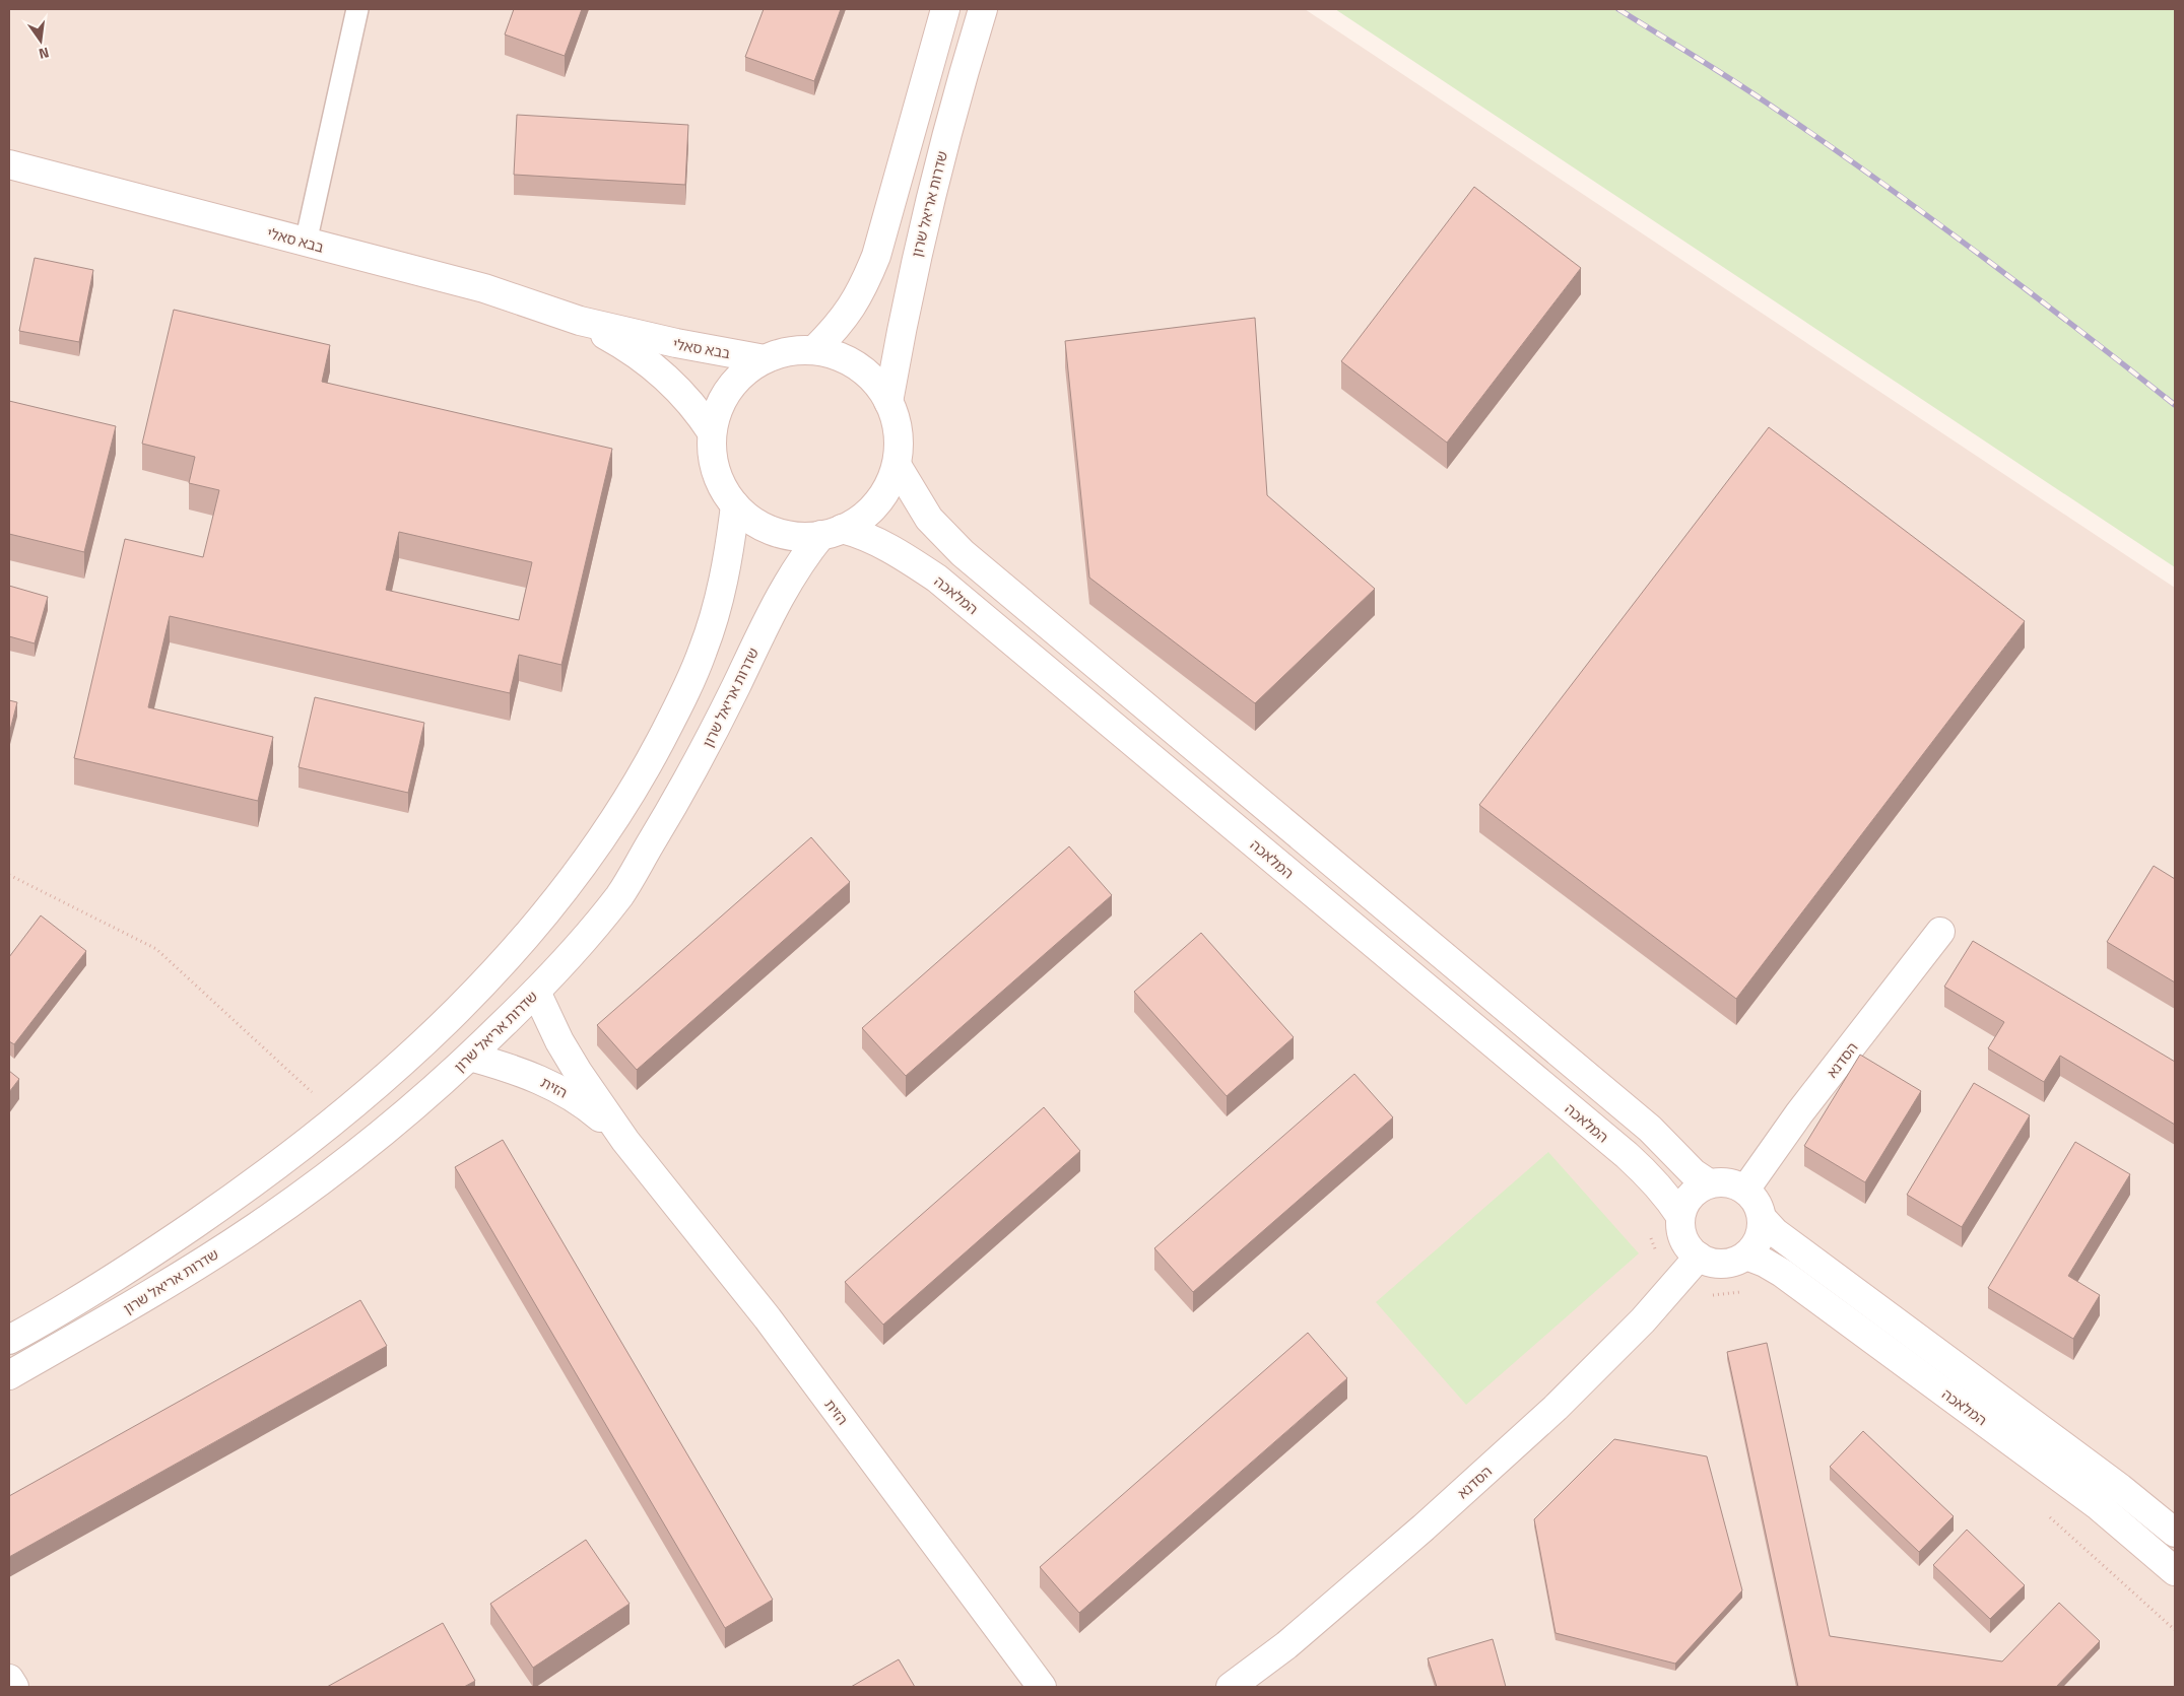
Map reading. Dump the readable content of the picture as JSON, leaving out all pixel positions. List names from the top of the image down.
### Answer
{
  "streets": {
    "main road": [
      "שדרות אריאל שרון",
      "בבא סאלי",
      "המלאכה",
      "הסדנא",
      "הזית"
    ]
  },
  "crossings": [
    ["שדרות אריאל שרון", "המלאכה"],
    ["שדרות אריאל שרון", "הזית"],
    ["המלאכה", "הסדנא"]
  ],
  "north": "bottom"
}
